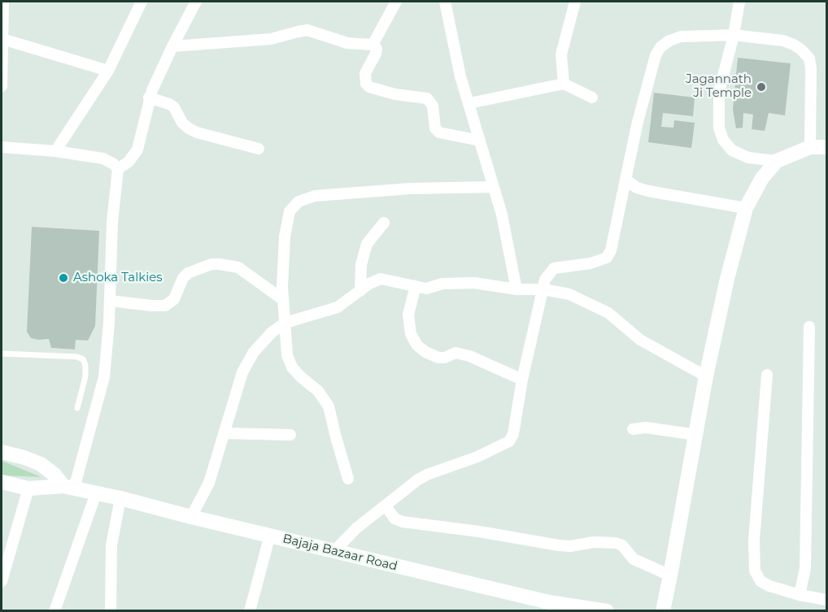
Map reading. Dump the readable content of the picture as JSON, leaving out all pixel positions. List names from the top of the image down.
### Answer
{
  "streets": {
    "street": ["Bajaja Bazaar Road"]
  },
  "places": ["Jagannath Ji Temple", "Ashoka Talkies"]
}
